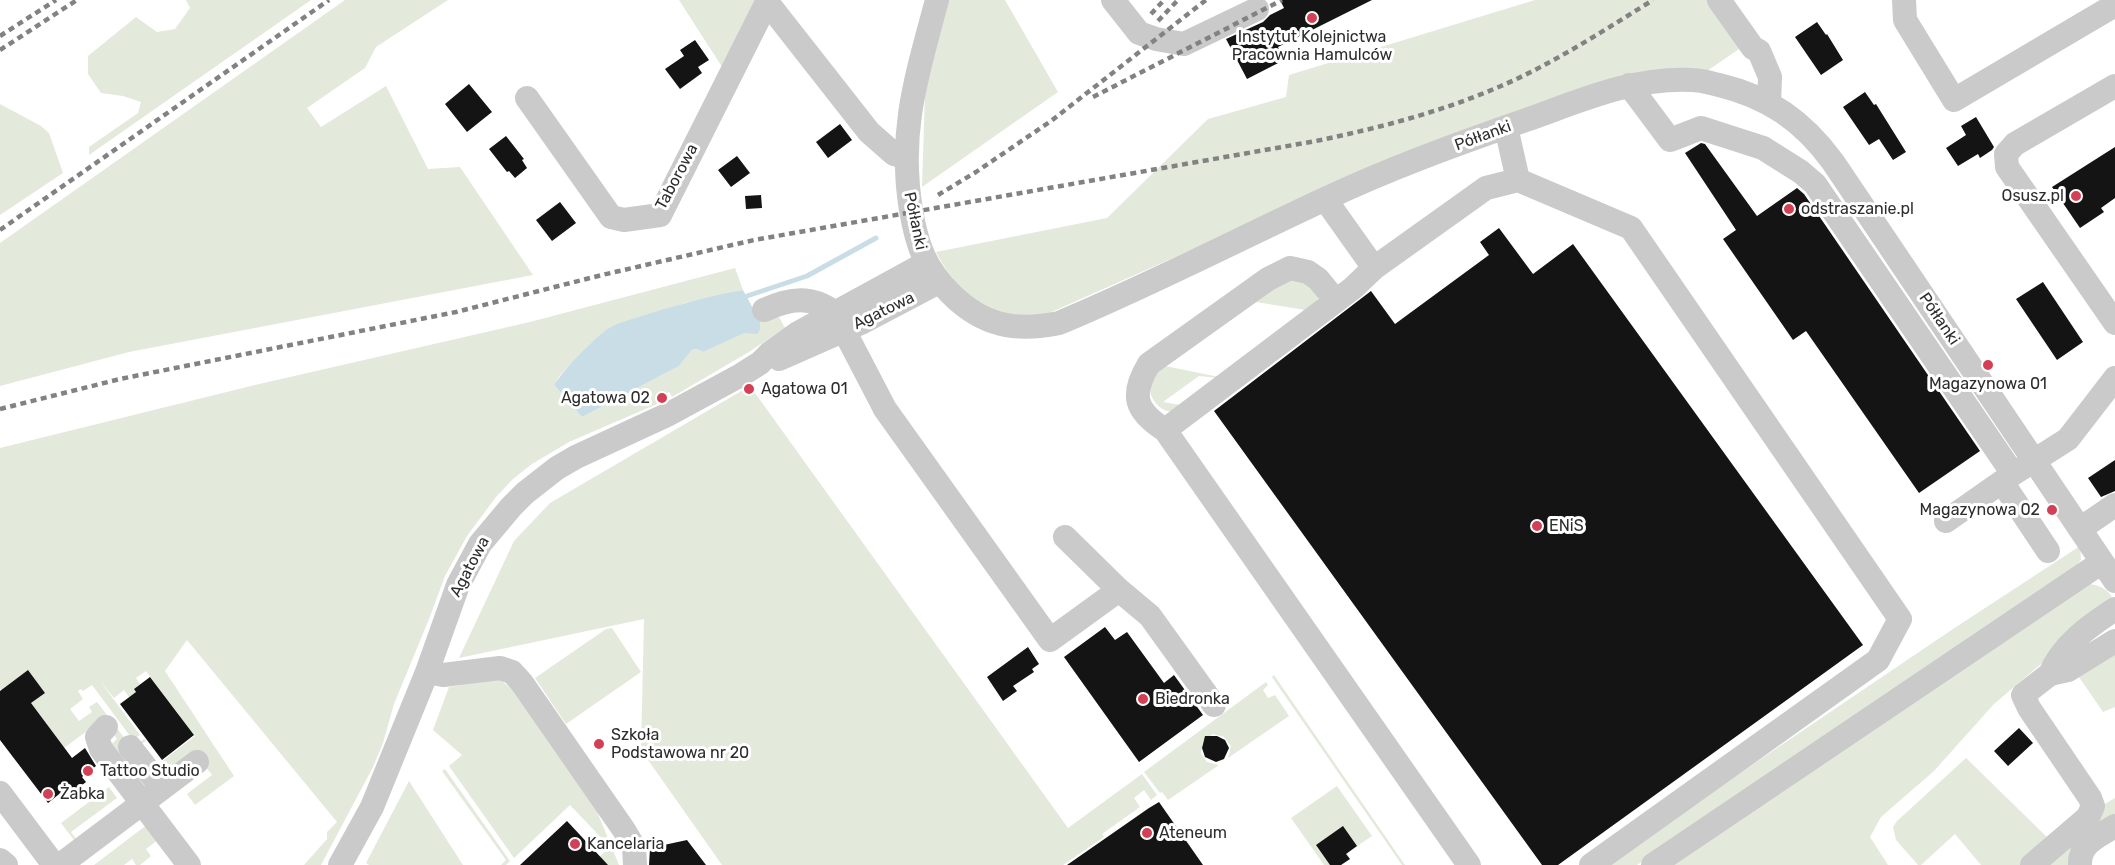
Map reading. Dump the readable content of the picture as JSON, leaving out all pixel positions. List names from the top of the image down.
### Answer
{
  "streets": {
    "street": ["Półłanki", "Taborowa", "Agatowa"]
  },
  "crossings": [
    ["Półłanki", "Agatowa"]
  ],
  "places": [
    "Instytut Kolejnictwa Pracownia Hamulców",
    "Osusz.pl",
    "odstraszanie.pl",
    "Magazynowa 01",
    "Agatowa 01",
    "Agatowa 02",
    "Magazynowa 02",
    "ENiS",
    "Biedronka",
    "Szkoła Podstawowa nr 20",
    "Tattoo Studio",
    "Żabka",
    "Ateneum",
    "Kancelaria"
  ]
}
